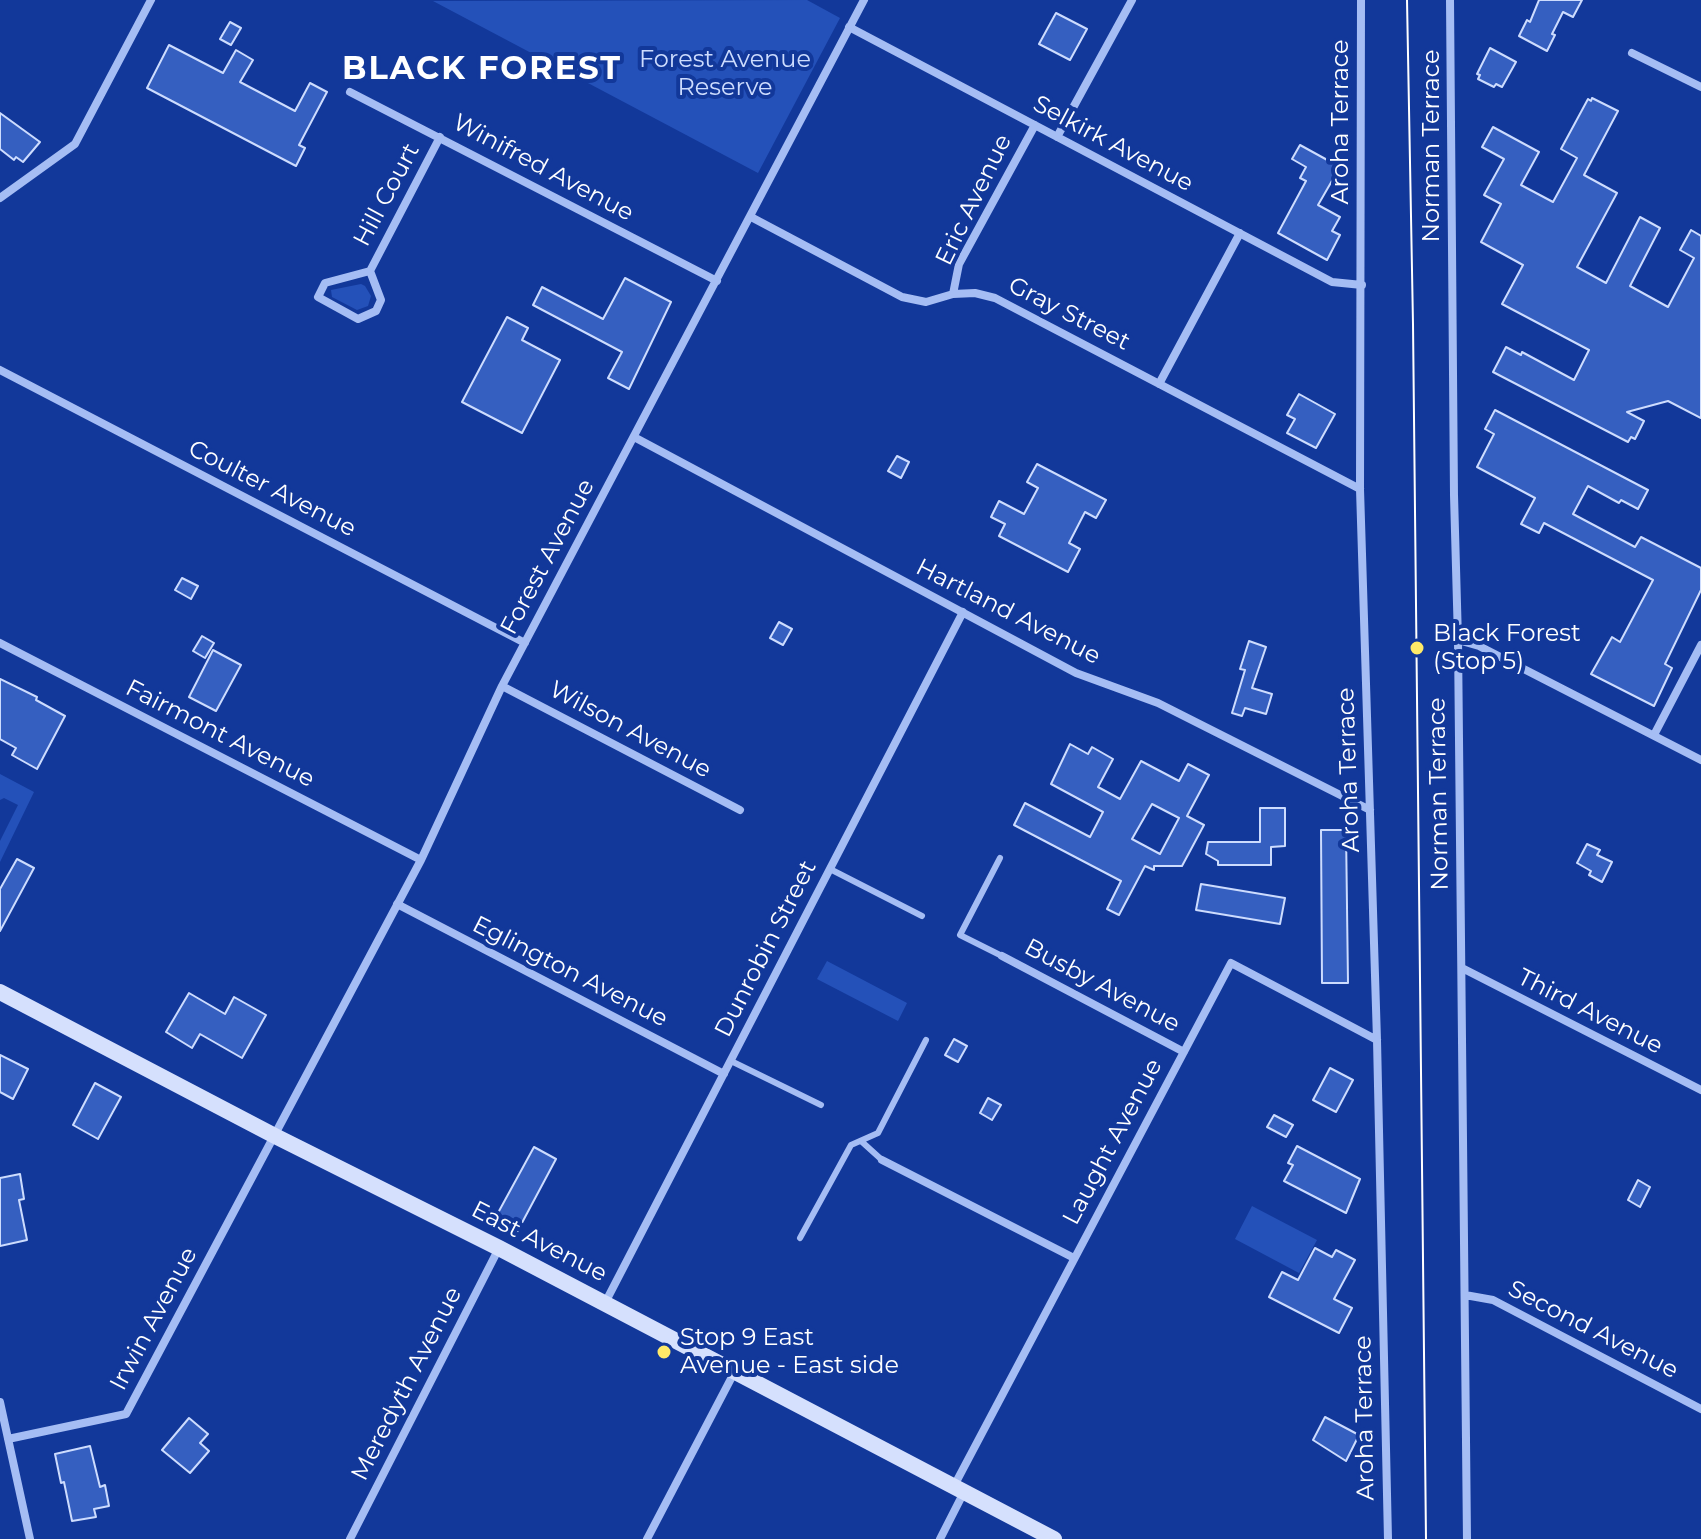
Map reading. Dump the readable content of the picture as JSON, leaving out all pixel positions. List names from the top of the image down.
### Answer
{
  "streets": {
    "street": [
      "Aroha Terrace",
      "Selkirk Avenue",
      "Norman Terrace",
      "Winifred Avenue",
      "Hill Court",
      "Eric Avenue",
      "Gray Street",
      "Coulter Avenue",
      "Forest Avenue",
      "Hartland Avenue",
      "Wilson Avenue",
      "Fairmont Avenue",
      "Dunrobin Street",
      "Eglington Avenue",
      "Busby Avenue",
      "Third Avenue",
      "Laught Avenue",
      "East Avenue",
      "Irwin Avenue",
      "Second Avenue",
      "Meredyth Avenue"
    ]
  },
  "crossings": [
    ["Aroha Terrace", "Selkirk Avenue"],
    ["Aroha Terrace", "Gray Street"],
    ["Aroha Terrace", "Hartland Avenue"],
    ["Aroha Terrace", "Laught Avenue"],
    ["Selkirk Avenue", "Eric Avenue"],
    ["Selkirk Avenue", "Forest Avenue"],
    ["Norman Terrace", "Third Avenue"],
    ["Norman Terrace", "Second Avenue"],
    ["Winifred Avenue", "Hill Court"],
    ["Winifred Avenue", "Forest Avenue"],
    ["Eric Avenue", "Gray Street"],
    ["Gray Street", "Forest Avenue"],
    ["Coulter Avenue", "Forest Avenue"],
    ["Forest Avenue", "Hartland Avenue"],
    ["Forest Avenue", "Wilson Avenue"],
    ["Forest Avenue", "Fairmont Avenue"],
    ["Forest Avenue", "Eglington Avenue"],
    ["Forest Avenue", "East Avenue"],
    ["Forest Avenue", "Irwin Avenue"],
    ["Hartland Avenue", "Dunrobin Street"],
    ["Dunrobin Street", "Eglington Avenue"],
    ["Dunrobin Street", "East Avenue"],
    ["Busby Avenue", "Laught Avenue"],
    ["Laught Avenue", "East Avenue"],
    ["East Avenue", "Irwin Avenue"],
    ["East Avenue", "Meredyth Avenue"]
  ],
  "districts": ["BLACK FOREST"],
  "parks": ["Forest Avenue Reserve"],
  "places": ["Black Forest (Stop 5)", "Stop 9 East Avenue - East side"]
}
